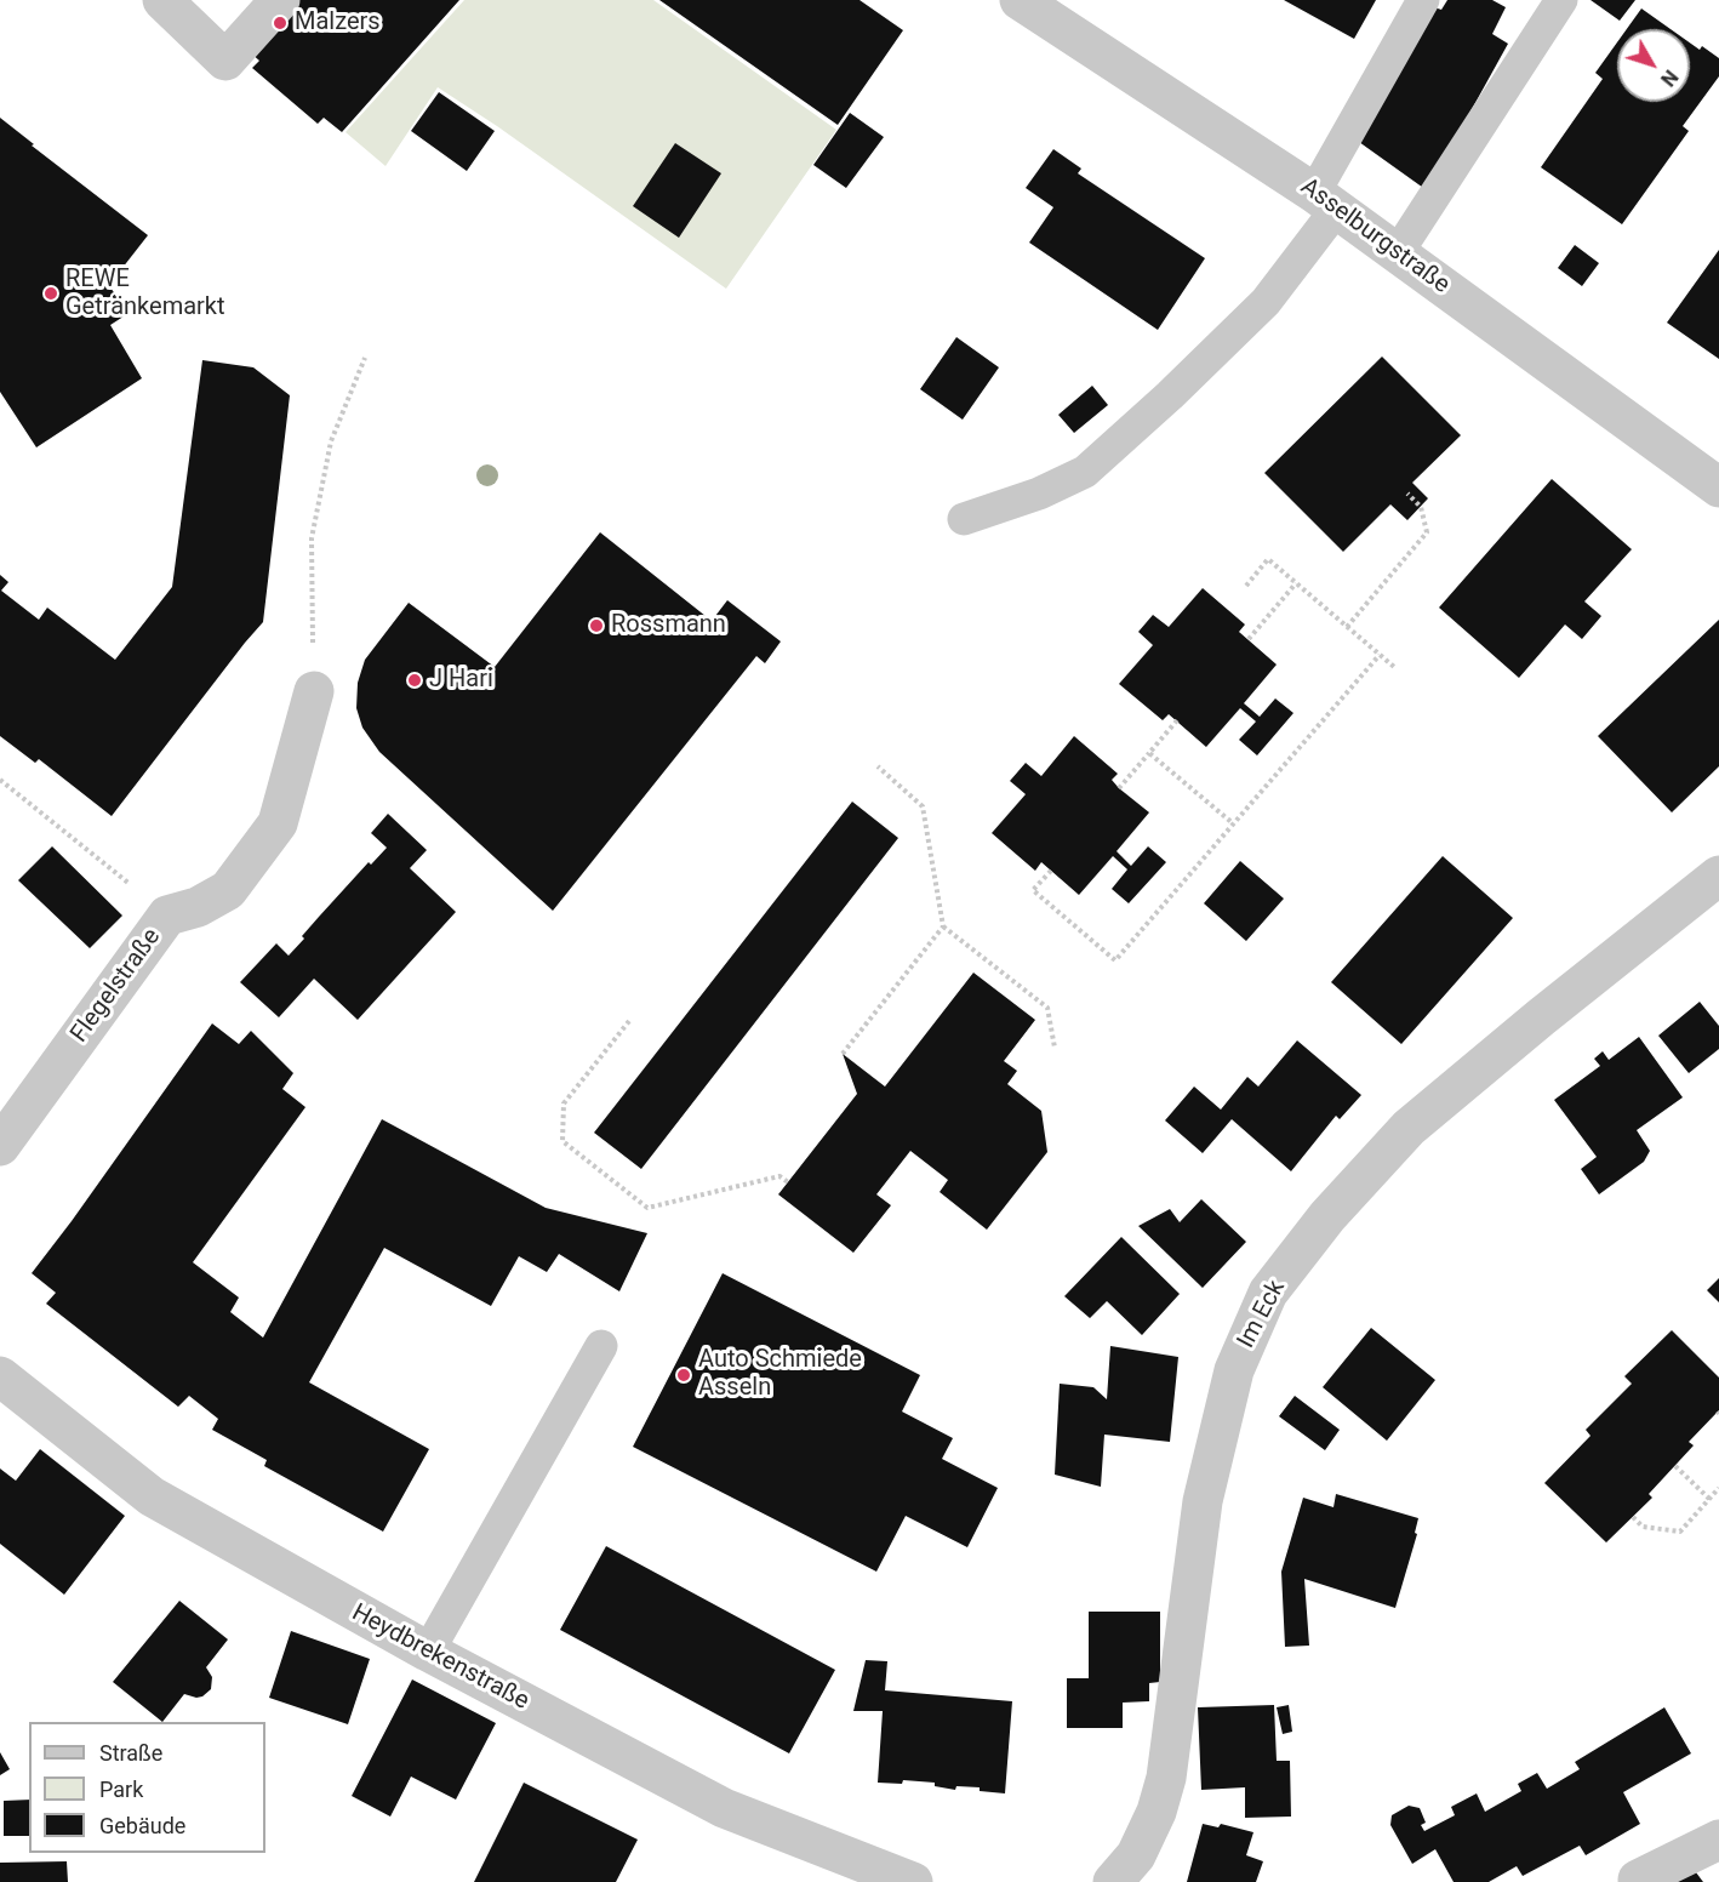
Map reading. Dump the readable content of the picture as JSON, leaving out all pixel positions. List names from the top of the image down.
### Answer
{
  "streets": {
    "street": [
      "Asselburgstraße",
      "Flegelstraße",
      "Im Eck",
      "Heydbrekenstraße"
    ]
  },
  "places": [
    "Malzers",
    "REWE Getränkemarkt",
    "Rossmann",
    "J Hari",
    "Auto Schmiede Asseln"
  ],
  "legend": ["Straße", "Park", "Gebäude"],
  "north": "bottom right"
}
